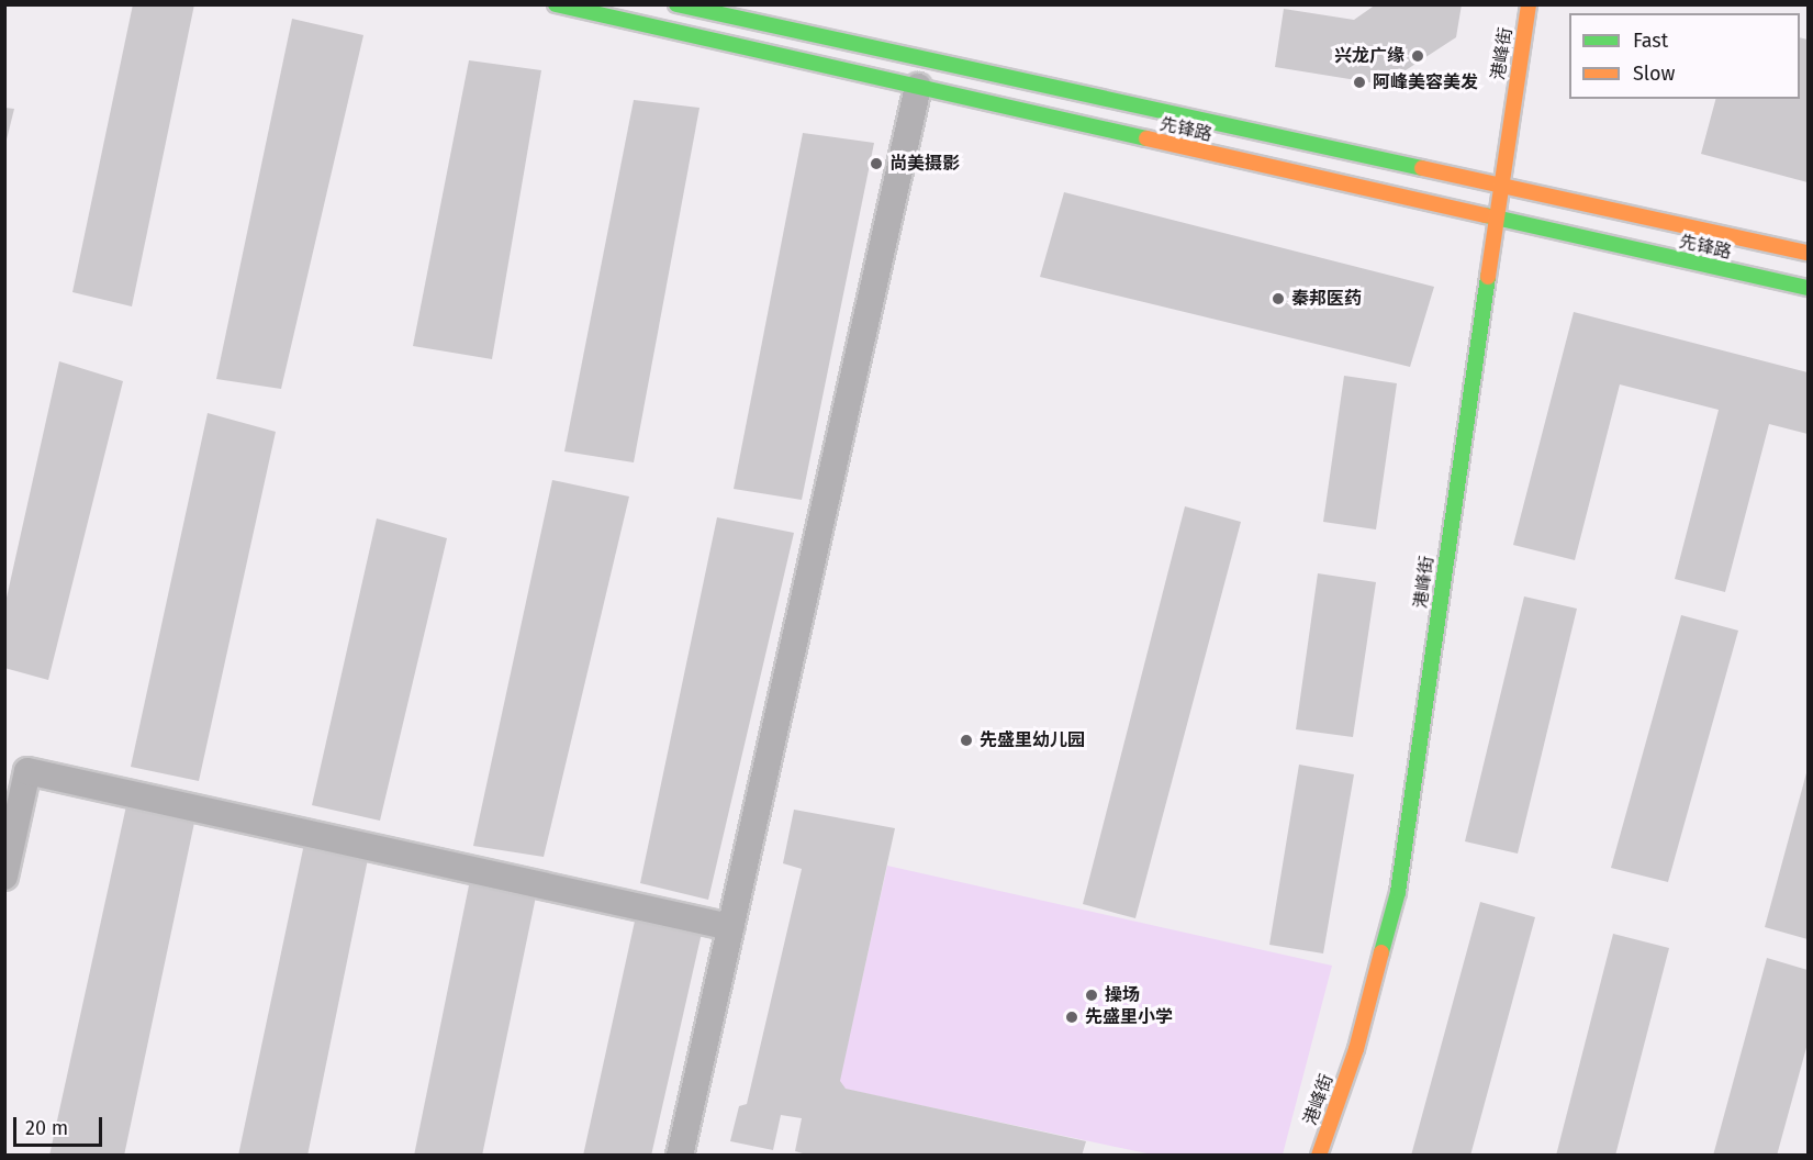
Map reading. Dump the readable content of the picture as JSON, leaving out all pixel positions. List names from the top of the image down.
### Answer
{
  "streets": {
    "street": ["港峰街", "先锋路"]
  },
  "crossings": [
    ["港峰街", "先锋路"]
  ],
  "places": [
    "兴龙广缘",
    "阿峰美容美发",
    "尚美摄影",
    "秦邦医药",
    "先盛里幼儿园",
    "操场",
    "先盛里小学"
  ],
  "legend": ["Fast", "Slow"],
  "scale_bar": "20 m"
}
